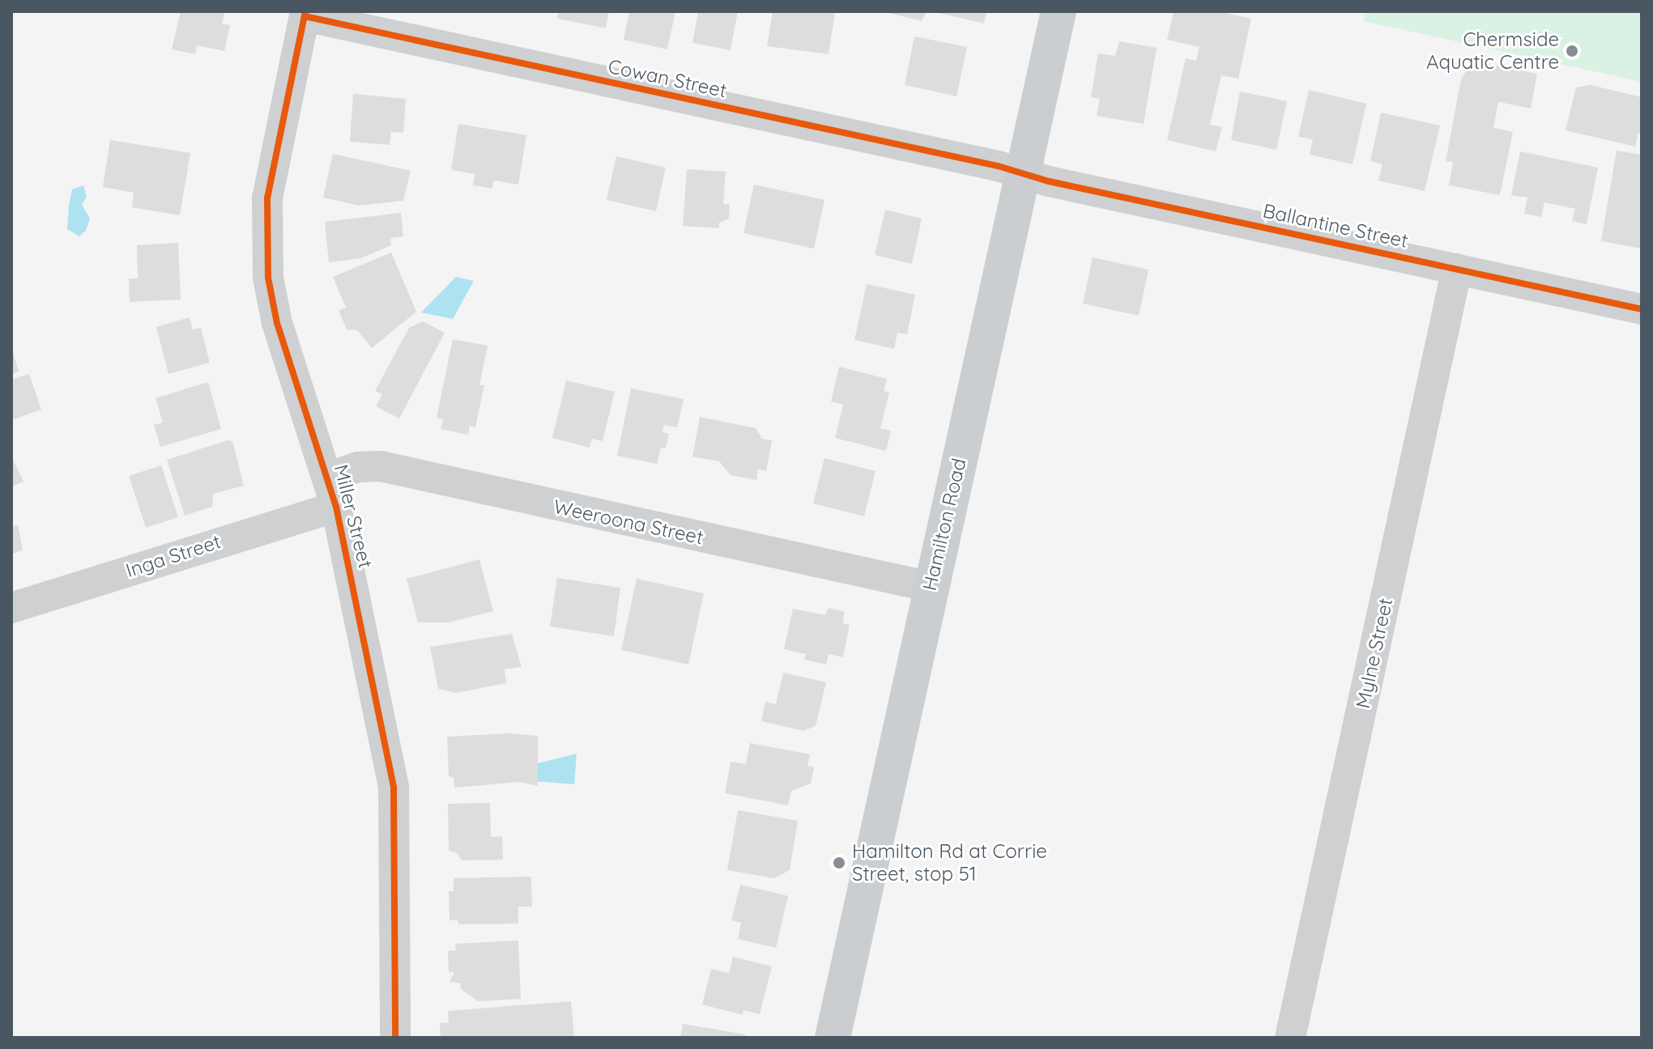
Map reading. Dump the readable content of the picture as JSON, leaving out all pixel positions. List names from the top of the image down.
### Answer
{
  "streets": {
    "main road": ["Hamilton Road"],
    "street": [
      "Cowan Street",
      "Ballantine Street",
      "Miller Street",
      "Weeroona Street",
      "Inga Street",
      "Mylne Street"
    ]
  },
  "crossings": [
    ["Cowan Street", "Ballantine Street"],
    ["Cowan Street", "Miller Street"],
    ["Cowan Street", "Hamilton Road"],
    ["Ballantine Street", "Hamilton Road"],
    ["Ballantine Street", "Mylne Street"],
    ["Miller Street", "Weeroona Street"],
    ["Miller Street", "Inga Street"],
    ["Weeroona Street", "Hamilton Road"]
  ],
  "places": ["Chermside Aquatic Centre", "Hamilton Rd at Corrie Street, stop 51"]
}
